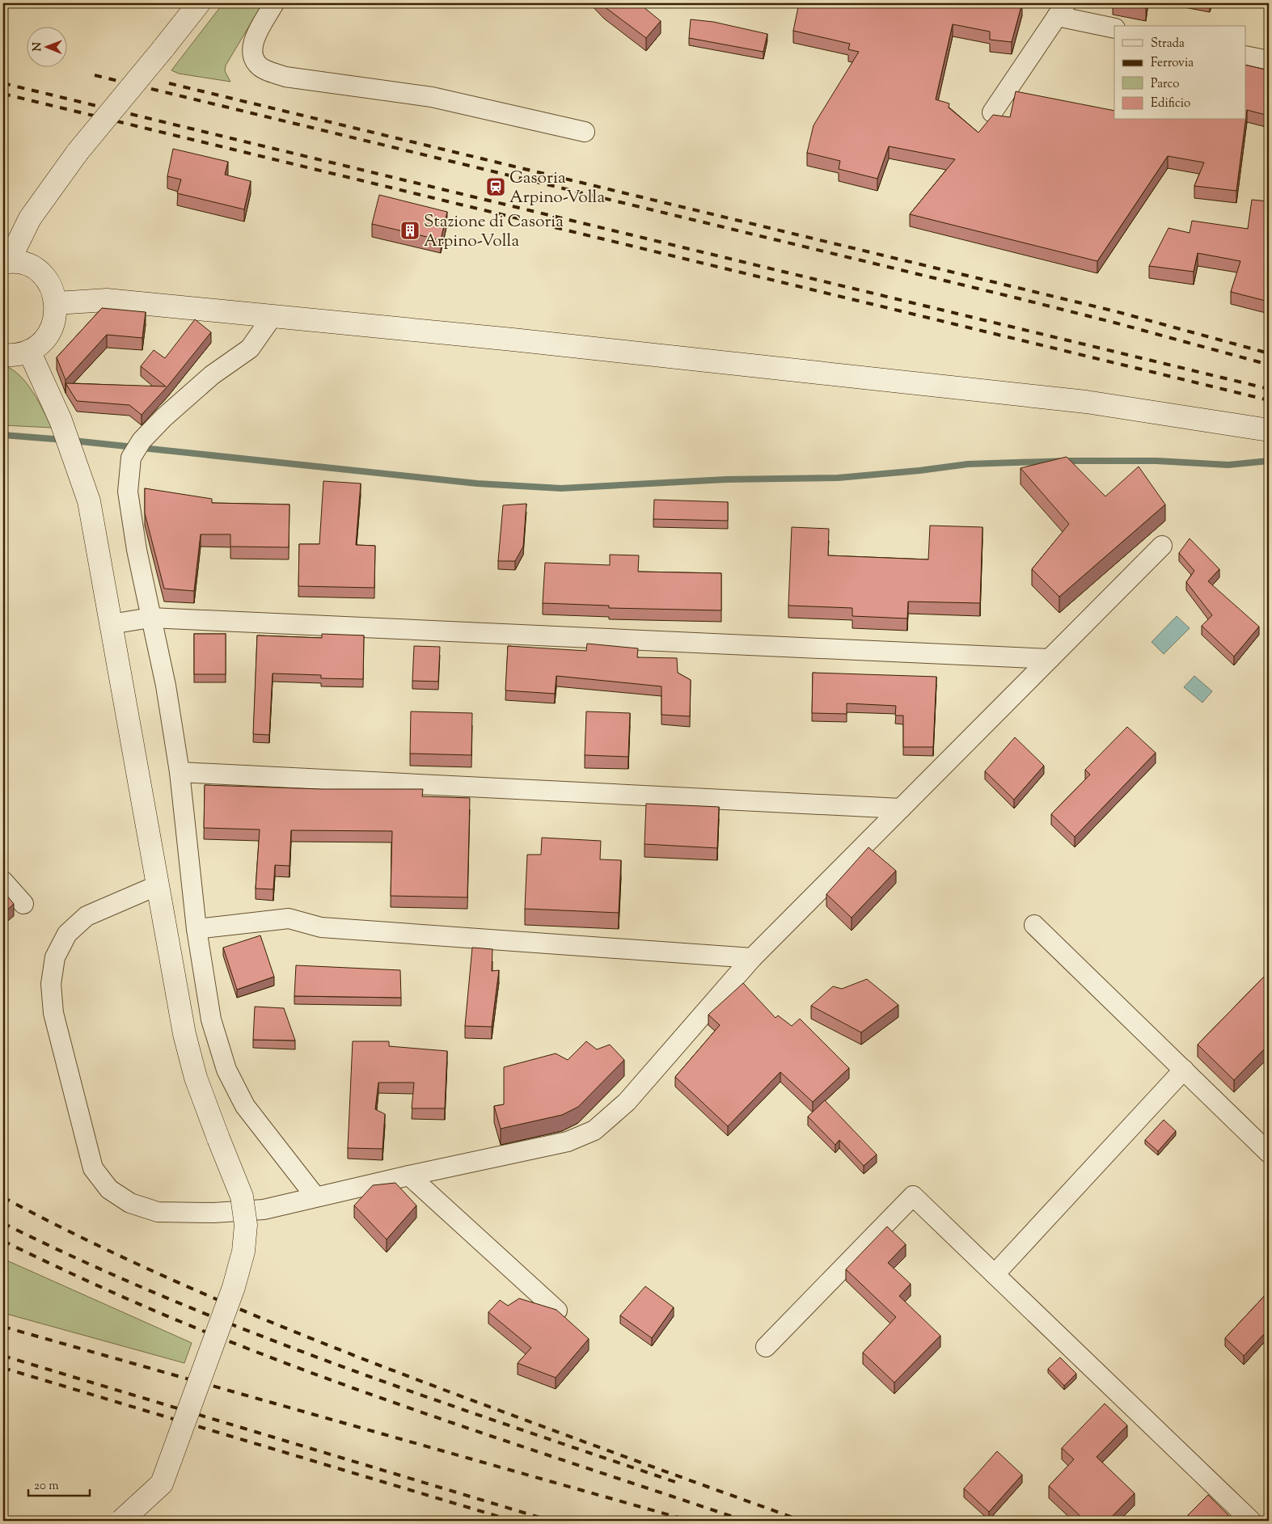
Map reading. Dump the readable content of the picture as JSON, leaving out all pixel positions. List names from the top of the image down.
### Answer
{
  "places": {
    "station": ["Casoria Arpino-Volla"],
    "building": ["Stazione di Casoria Arpino-Volla"]
  },
  "legend": [
    "Strada",
    "Ferrovia",
    "Parco",
    "Edificio"
  ],
  "scale_bar": "20 m",
  "north": "left"
}
